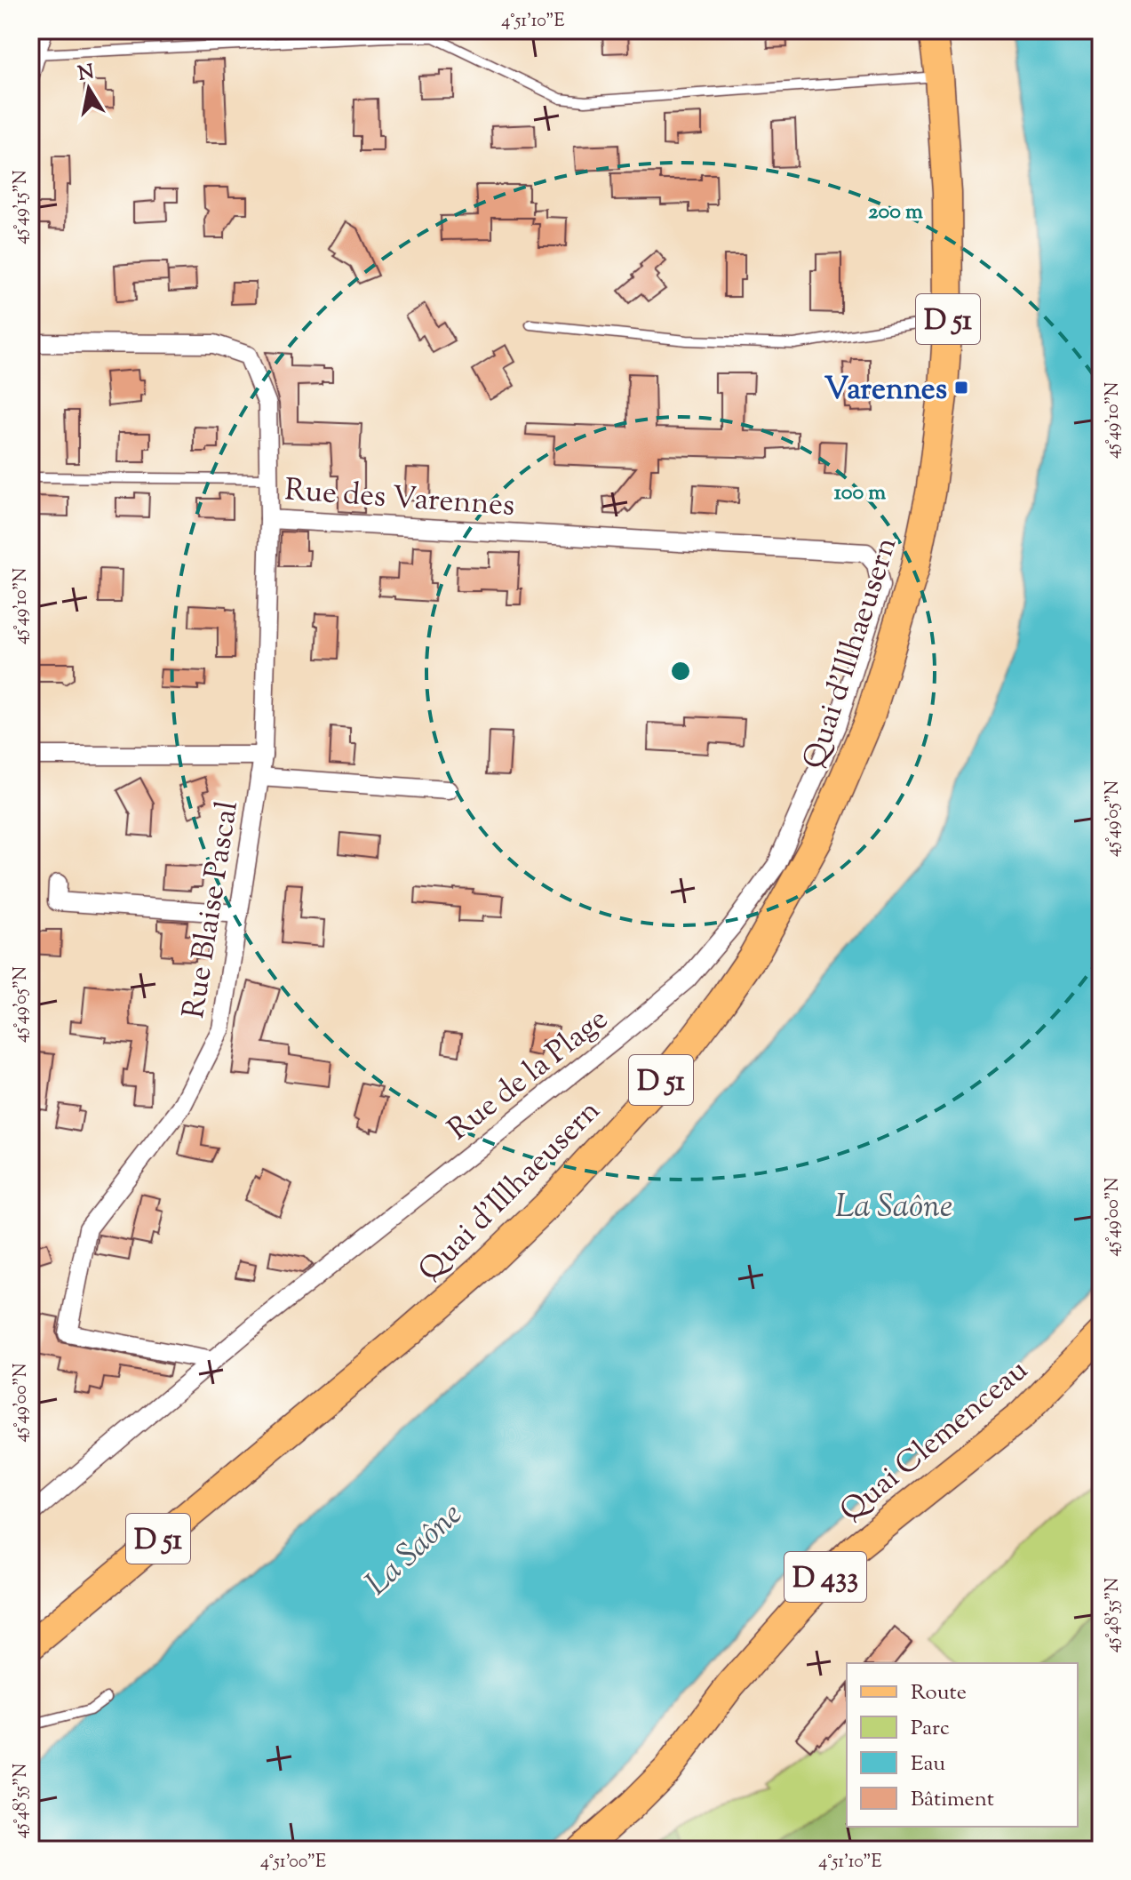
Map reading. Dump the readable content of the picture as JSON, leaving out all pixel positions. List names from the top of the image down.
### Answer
{
  "streets": {
    "main road": [
      "D 51",
      "Quai d'Illhaeusern",
      "Quai Clemenceau",
      "D 433"
    ],
    "street": ["Rue des Varennes", "Rue Blaise Pascal", "Rue de la Plage"]
  },
  "crossings": [
    ["Rue des Varennes", "Rue Blaise Pascal"],
    ["Rue des Varennes", "Rue de la Plage"],
    ["Rue Blaise Pascal", "Rue de la Plage"]
  ],
  "water": ["La Saône"],
  "places": {
    "transit": ["Varennes"]
  },
  "legend": [
    "Route",
    "Parc",
    "Eau",
    "Bâtiment"
  ],
  "north": "top",
  "coordinates": [
    "4°51'10\"E",
    "45°49'15\"N",
    "45°49'10\"N",
    "45°49'05\"N",
    "45°49'00\"N",
    "45°48'55\"N",
    "4°51'00\"E"
  ],
  "rings": ["200 m", "100 m"]
}
